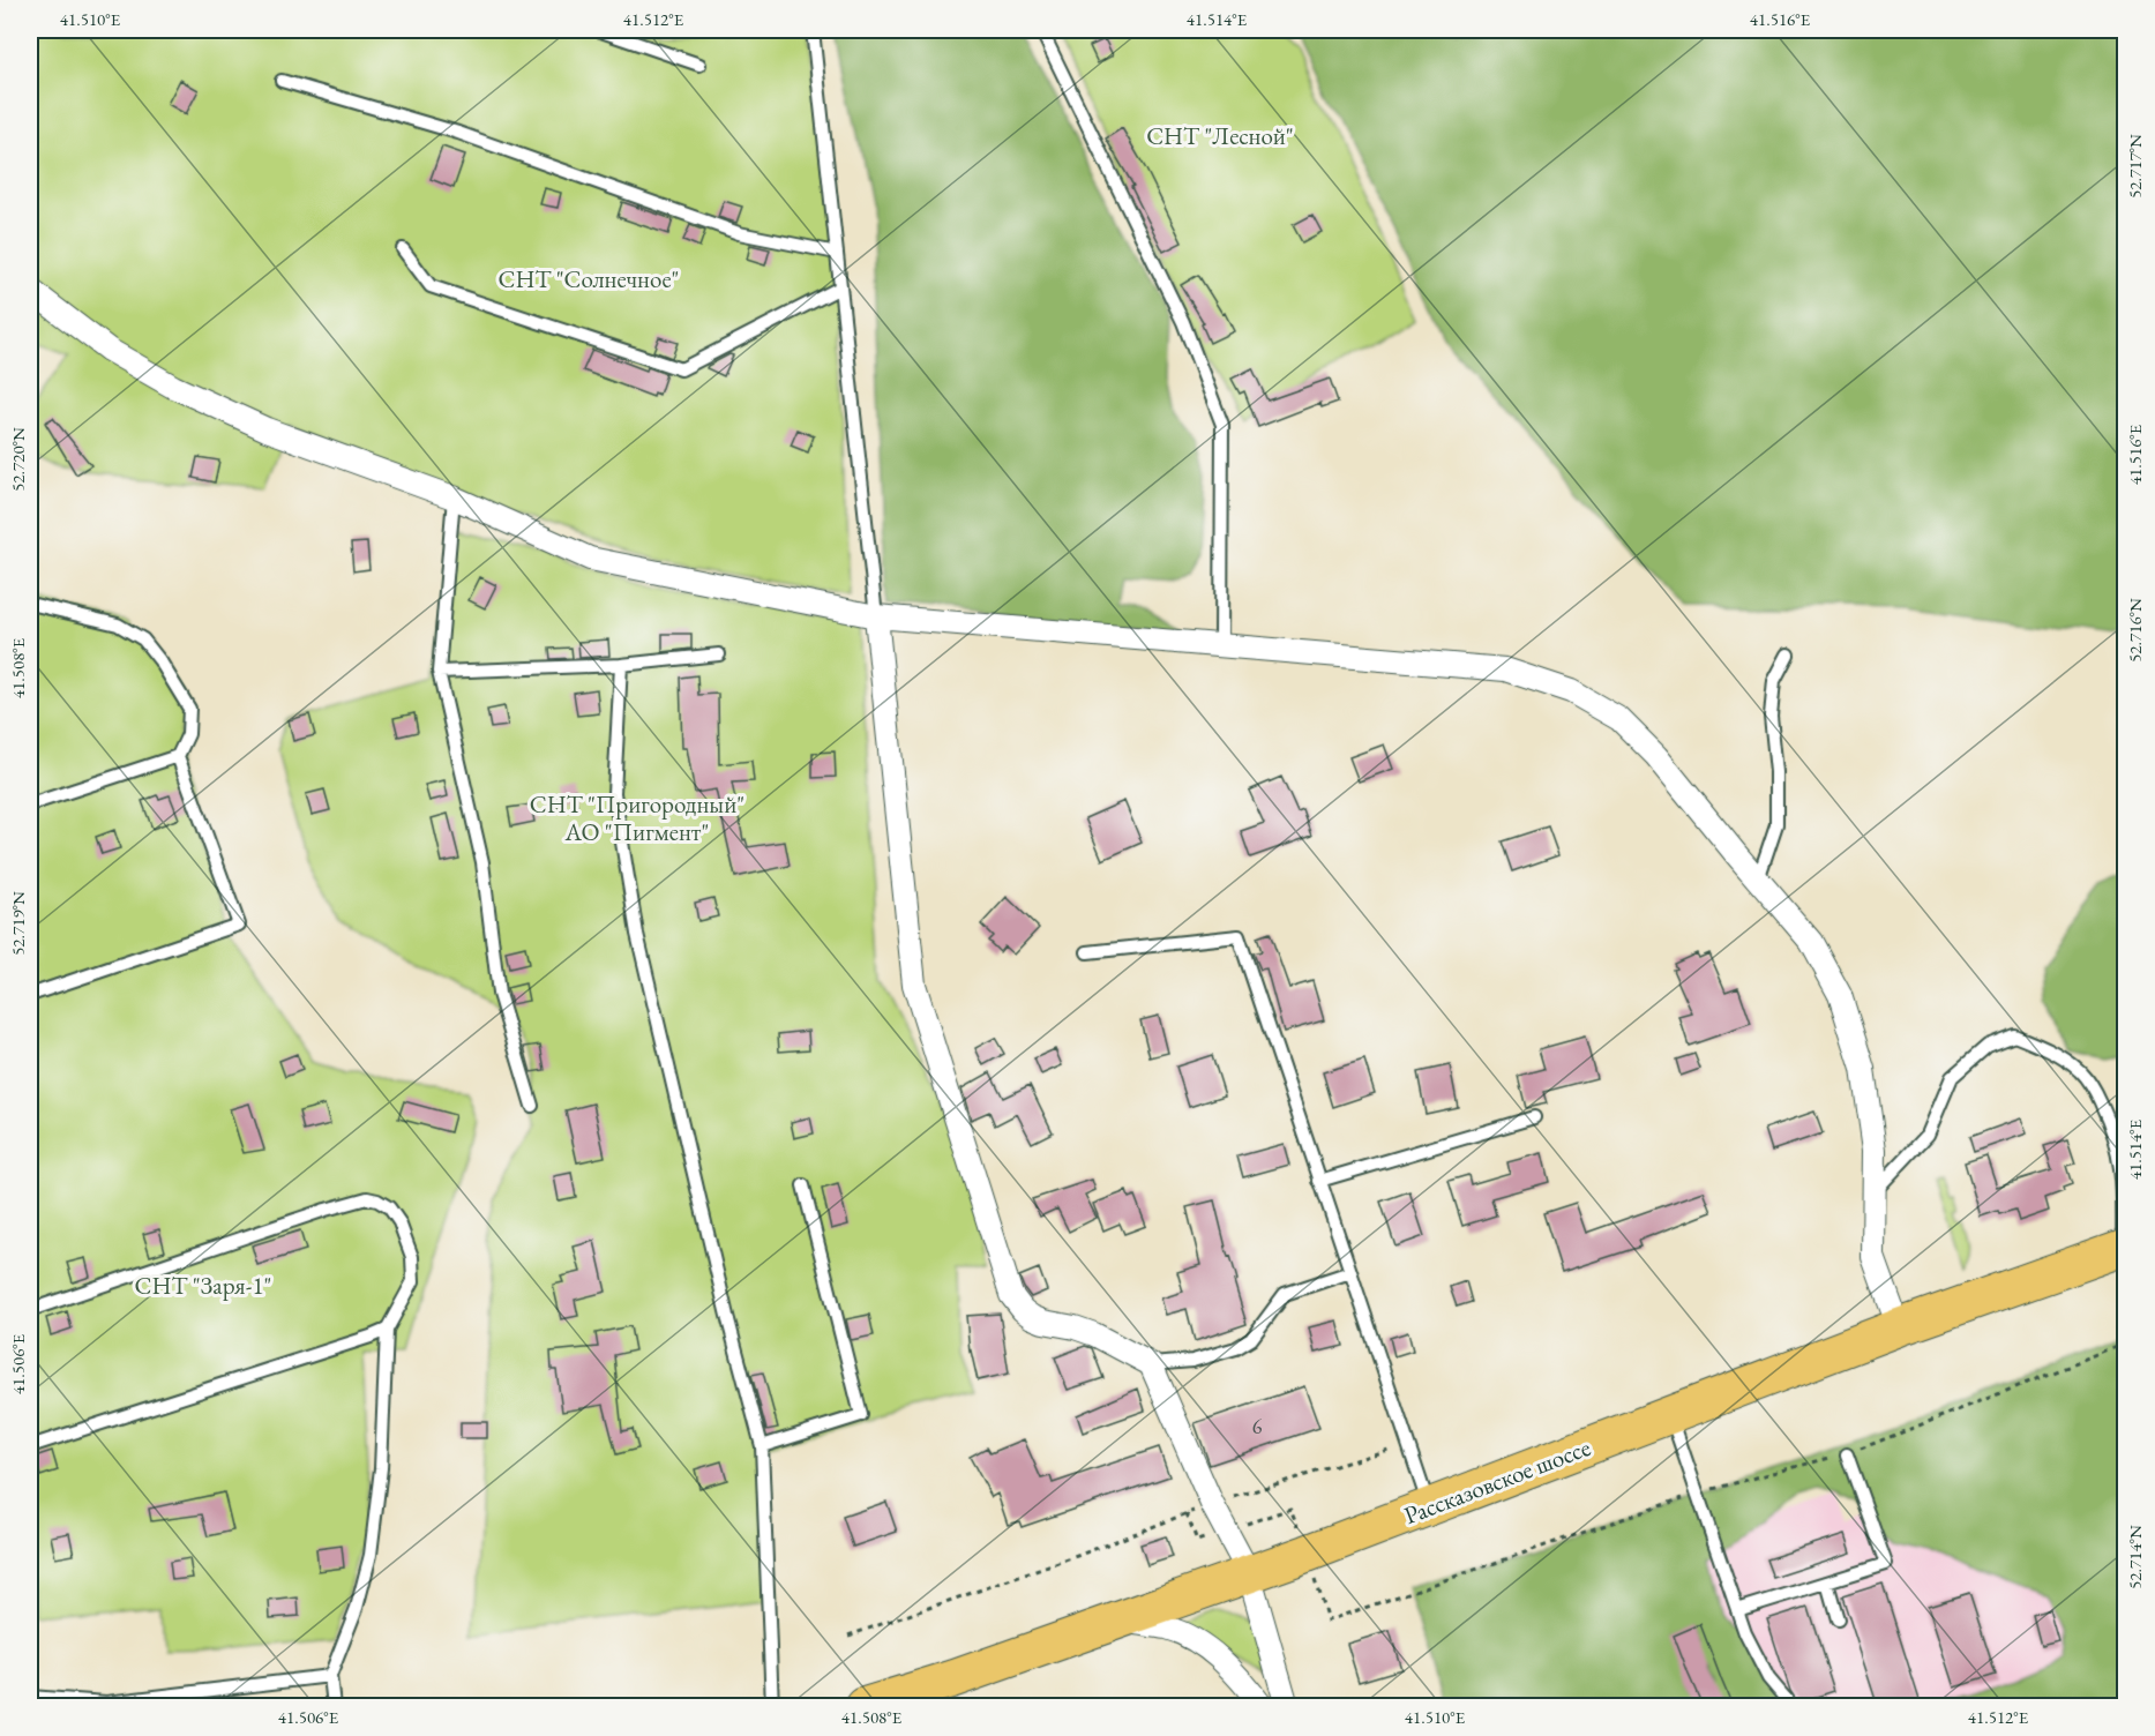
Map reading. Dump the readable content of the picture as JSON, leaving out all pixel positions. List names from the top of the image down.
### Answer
{
  "streets": {
    "main road": ["Рассказовское шоссе"]
  },
  "parks": [
    "СНТ \"Лесной\"",
    "СНТ \"Солнечное\"",
    "СНТ \"Пригородный\" АО \"Пигмент\"",
    "СНТ \"Заря-1\""
  ],
  "house_numbers": ["6"],
  "coordinates": [
    "41.510°E",
    "41.512°E",
    "41.514°E",
    "41.516°E",
    "52.717°N",
    "52.720°N",
    "52.716°N",
    "41.508°E",
    "52.719°N",
    "41.506°E",
    "52.714°N"
  ]
}
